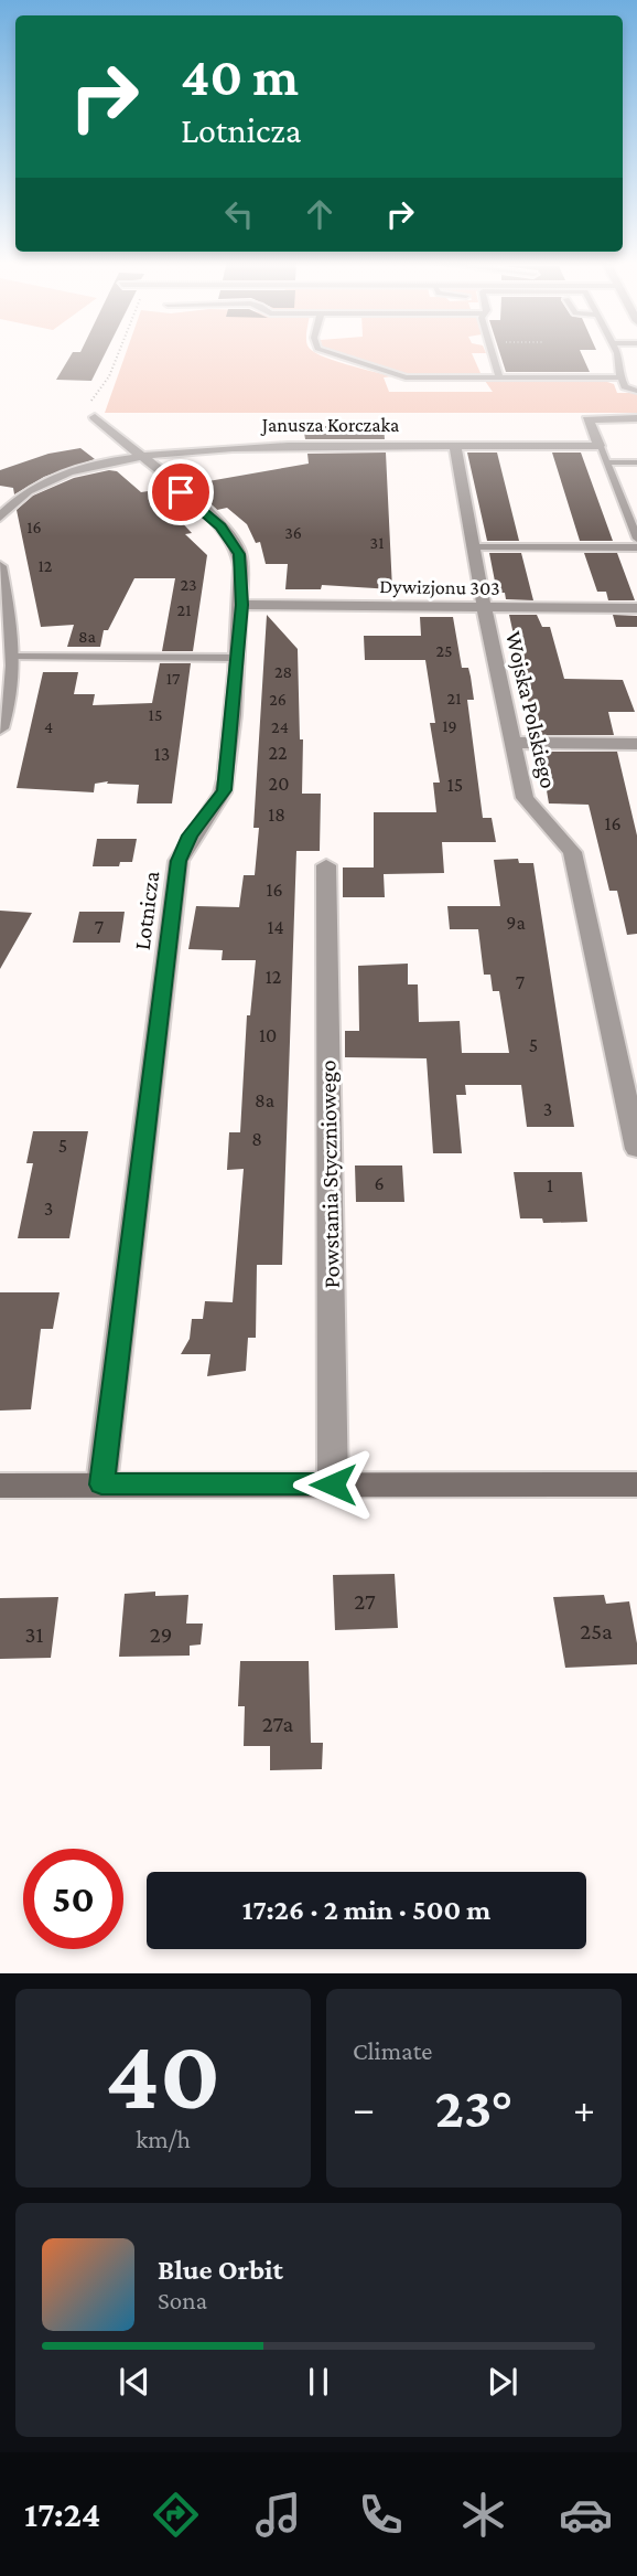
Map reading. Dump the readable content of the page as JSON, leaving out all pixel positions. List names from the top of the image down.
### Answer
{
  "streets": {
    "street": [
      "Janusza Korczaka",
      "Dywizjonu 303",
      "Wojska Polskiego",
      "Lotnicza",
      "Powstania Styczniowego"
    ]
  },
  "crossings": [
    ["Janusza Korczaka", "Wojska Polskiego"],
    ["Janusza Korczaka", "Lotnicza"],
    ["Dywizjonu 303", "Wojska Polskiego"],
    ["Dywizjonu 303", "Lotnicza"]
  ],
  "house_numbers": [
    "16",
    "36",
    "31",
    "12",
    "23",
    "21",
    "8a",
    "25",
    "28",
    "17",
    "21",
    "26",
    "15",
    "19",
    "4",
    "24",
    "22",
    "13",
    "20",
    "15",
    "18",
    "16",
    "16",
    "9a",
    "7",
    "14",
    "12",
    "7",
    "10",
    "5",
    "8a",
    "3",
    "8",
    "5",
    "6",
    "1",
    "3",
    "27",
    "25a",
    "31",
    "29",
    "27a"
  ],
  "page": {
    "turn": ["40 m", "Lotnicza"],
    "limit": "50",
    "trip": "17:26 · 2 min · 500 m",
    "tile": [
      ["40", "km/h"],
      "Climate"
    ],
    "heat": ["−", "23°", "+"],
    "song": ["Blue Orbit", "Sona"],
    "tabs": "17:24"
  }
}
